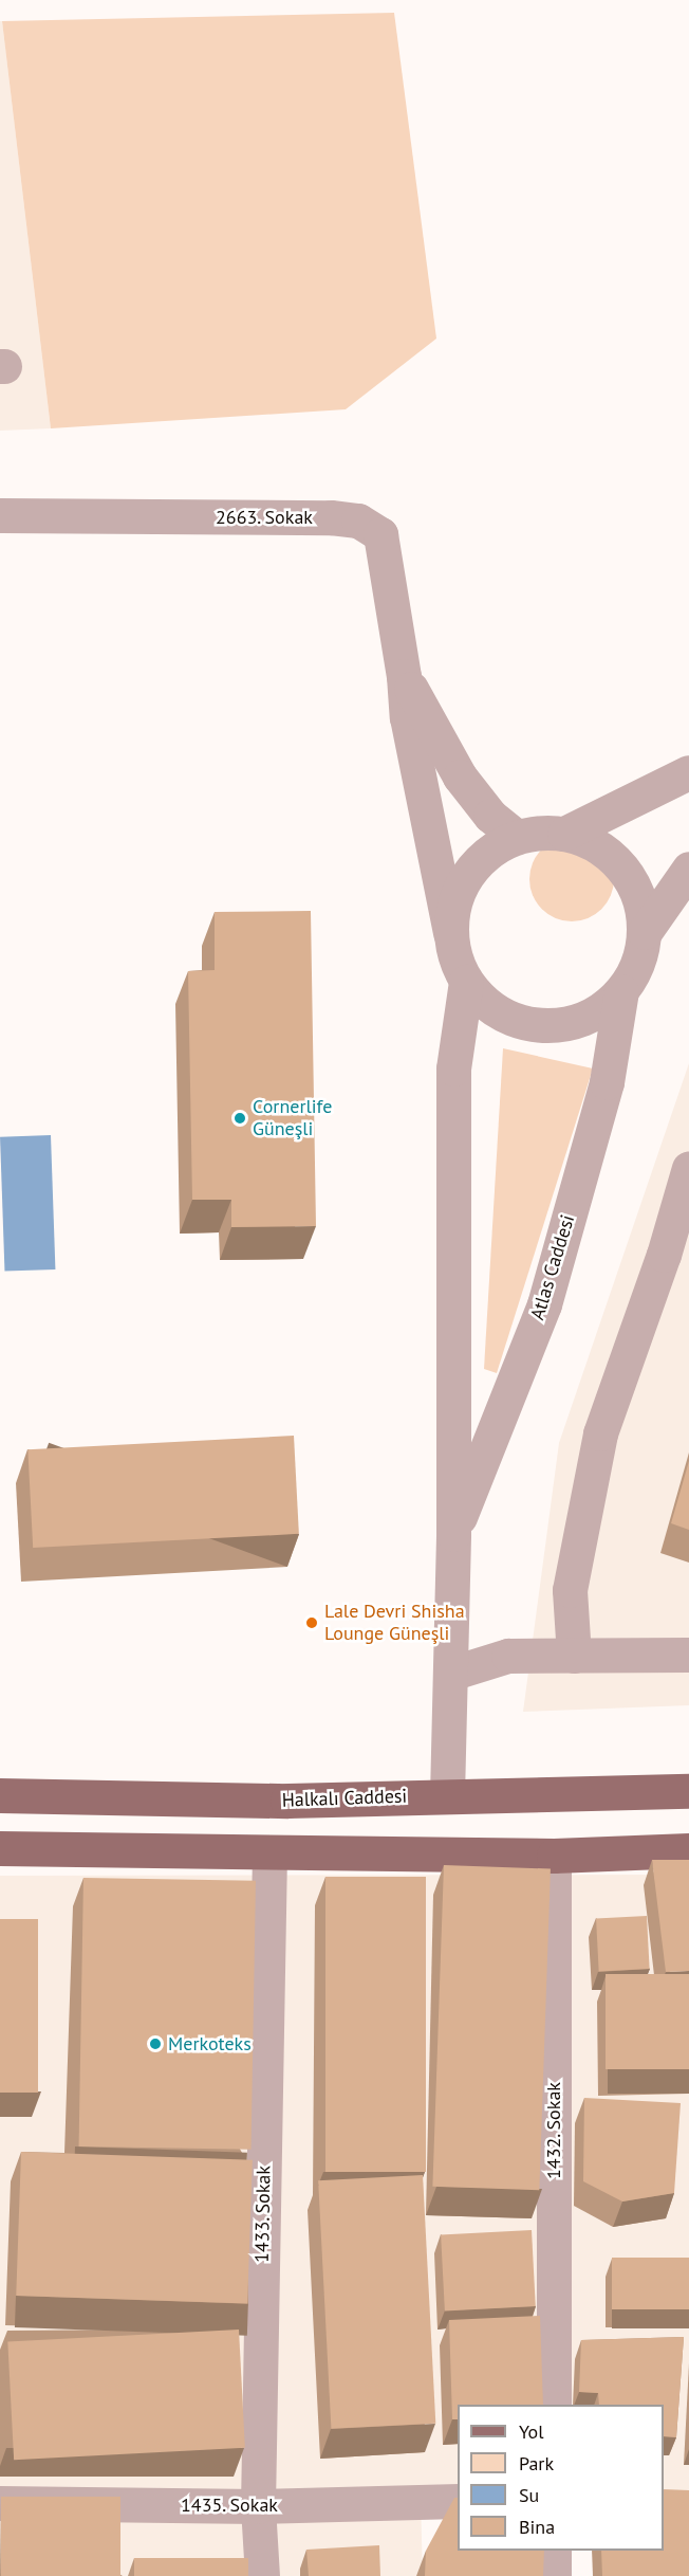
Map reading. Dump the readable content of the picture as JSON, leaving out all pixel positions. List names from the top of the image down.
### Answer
{
  "streets": {
    "main road": ["Halkalı Caddesi"],
    "street": [
      "2663. Sokak",
      "Atlas Caddesi",
      "1432. Sokak",
      "1433. Sokak",
      "1435. Sokak"
    ]
  },
  "crossings": [
    ["Atlas Caddesi", "Halkalı Caddesi"],
    ["1433. Sokak", "1435. Sokak"]
  ],
  "places": ["Cornerlife Güneşli", "Lale Devri Shisha Lounge Güneşli", "Merkoteks"],
  "legend": [
    "Yol",
    "Park",
    "Su",
    "Bina"
  ]
}
